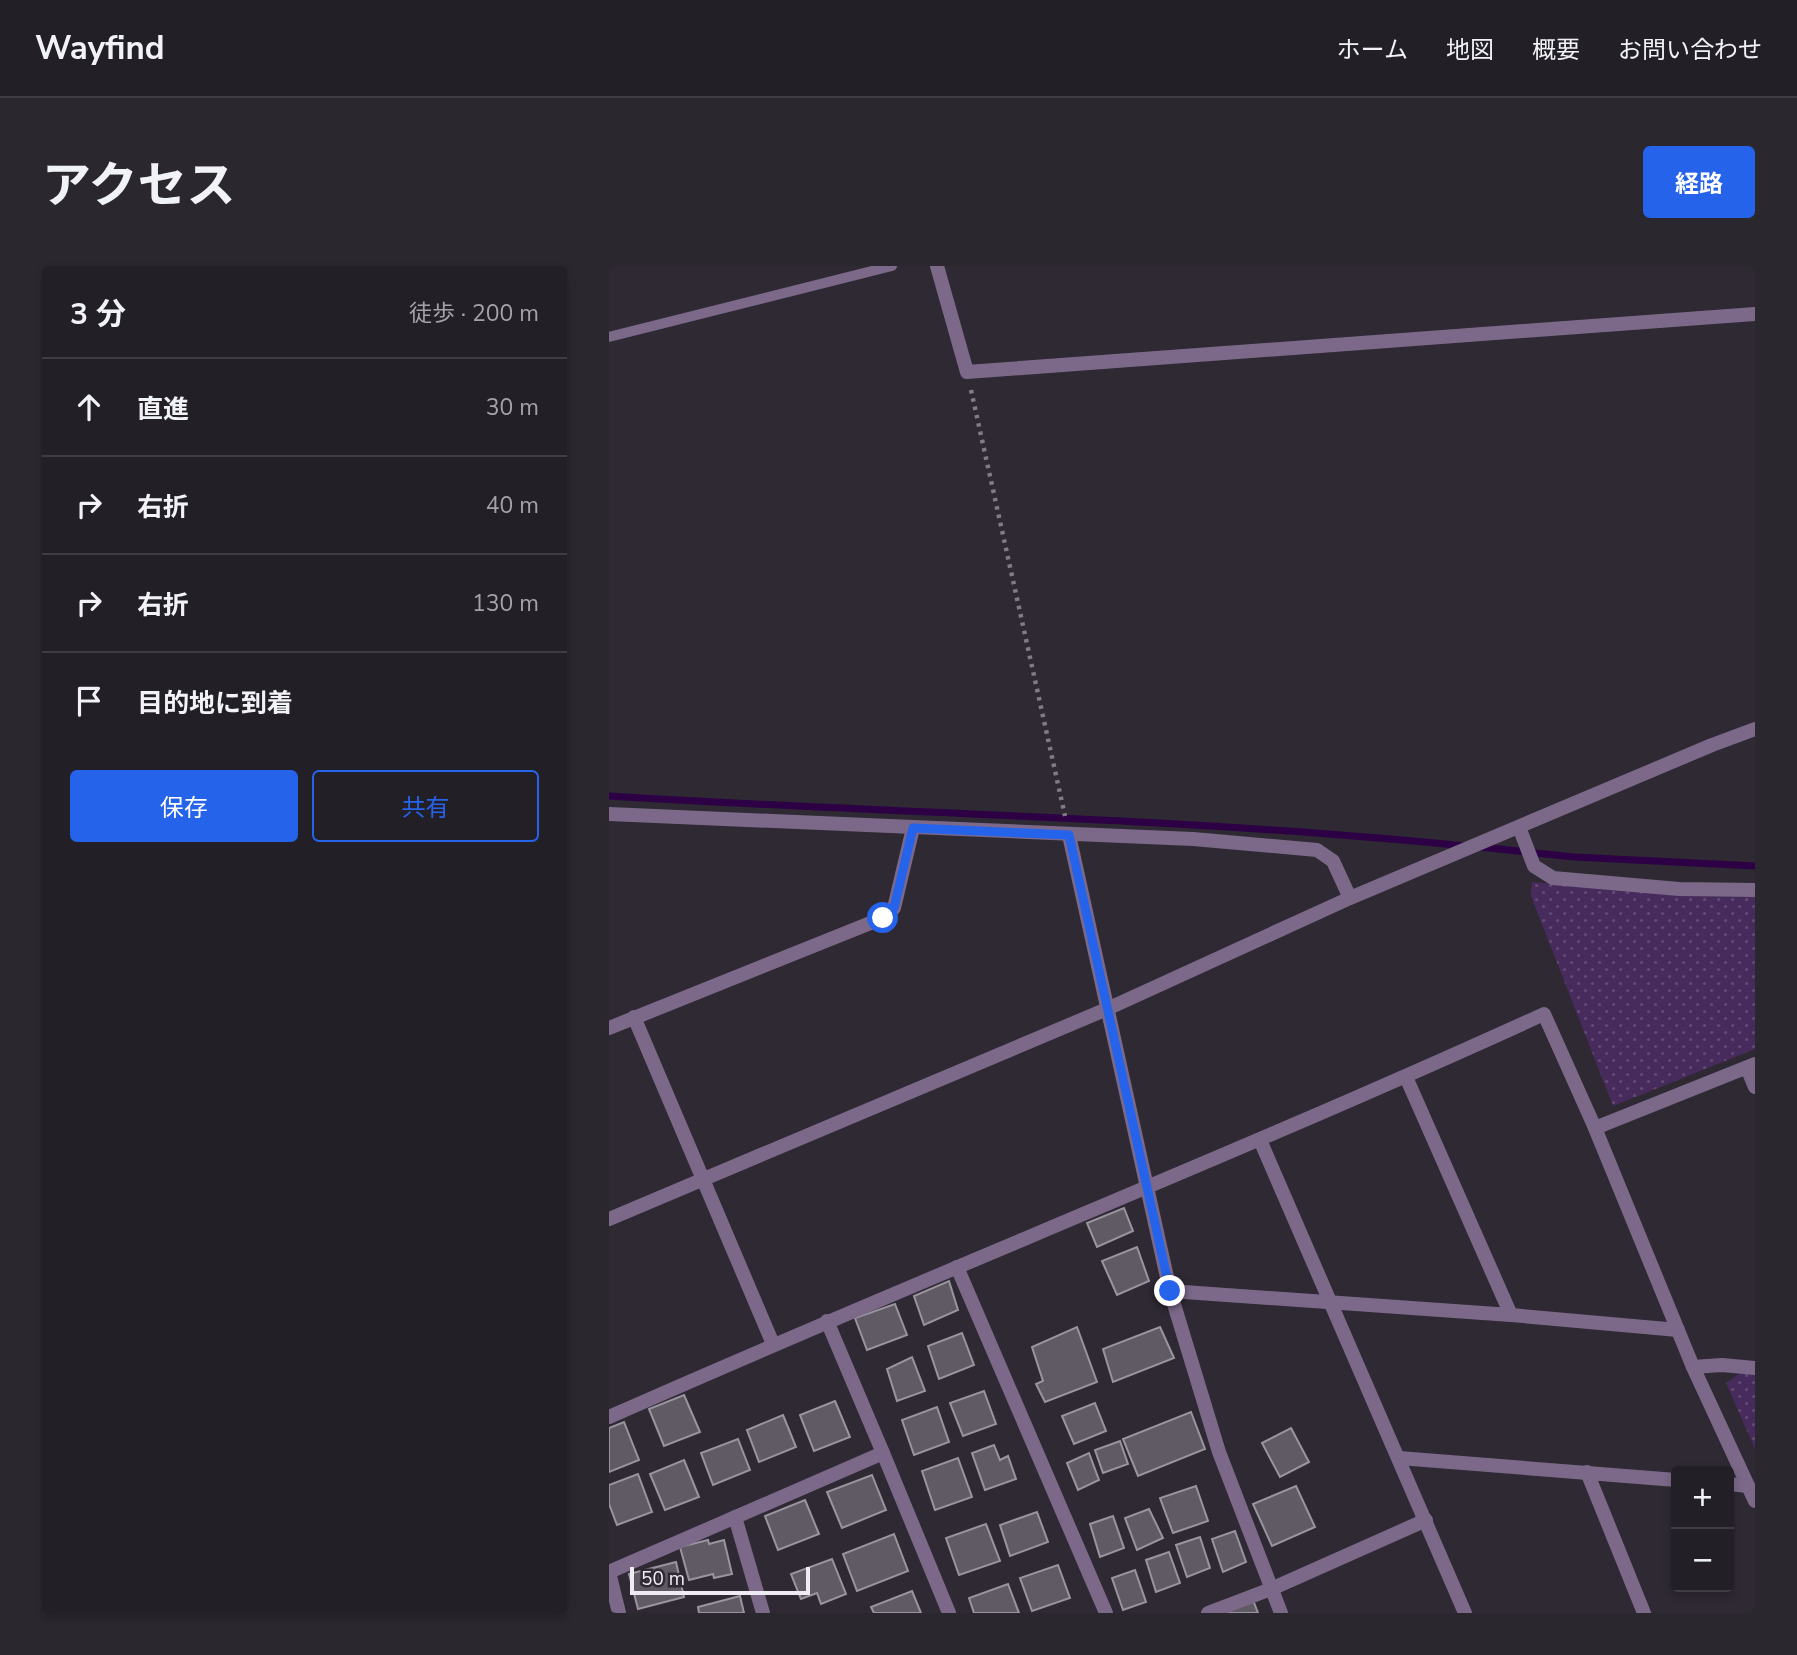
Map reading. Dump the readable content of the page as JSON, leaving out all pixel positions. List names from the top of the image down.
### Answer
{
  "scale_bar": "50 m",
  "page": {
    "header": "Wayfind",
    "nav": [
      "ホーム",
      "地図",
      "概要",
      "お問い合わせ"
    ],
    "title": "アクセス",
    "buttons": [
      "経路",
      ["保存", "共有"]
    ],
    "heading": ["3 分", "徒歩 · 200 m"],
    "list": [
      ["直進", "30 m"],
      ["右折", "40 m"],
      ["右折", "130 m"],
      "目的地に到着"
    ],
    "map_buttons": ["+", "−"],
    "scale": "50 m"
  }
}
